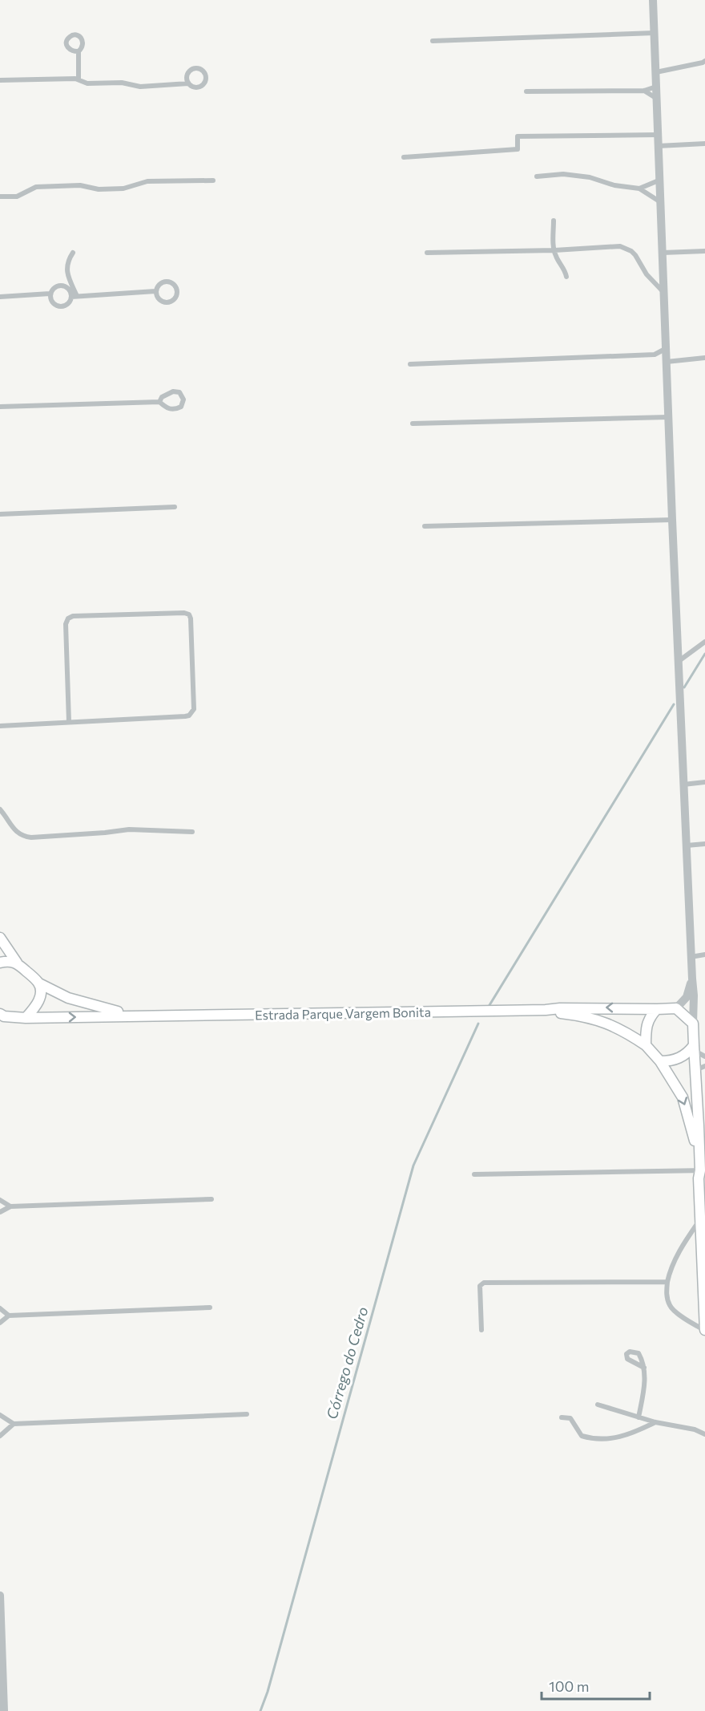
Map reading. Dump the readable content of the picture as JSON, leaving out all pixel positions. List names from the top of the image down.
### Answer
{
  "streets": {
    "main road": ["Estrada Parque Vargem Bonita"]
  },
  "water": ["Córrego do Cedro"],
  "scale_bar": "100 m"
}
